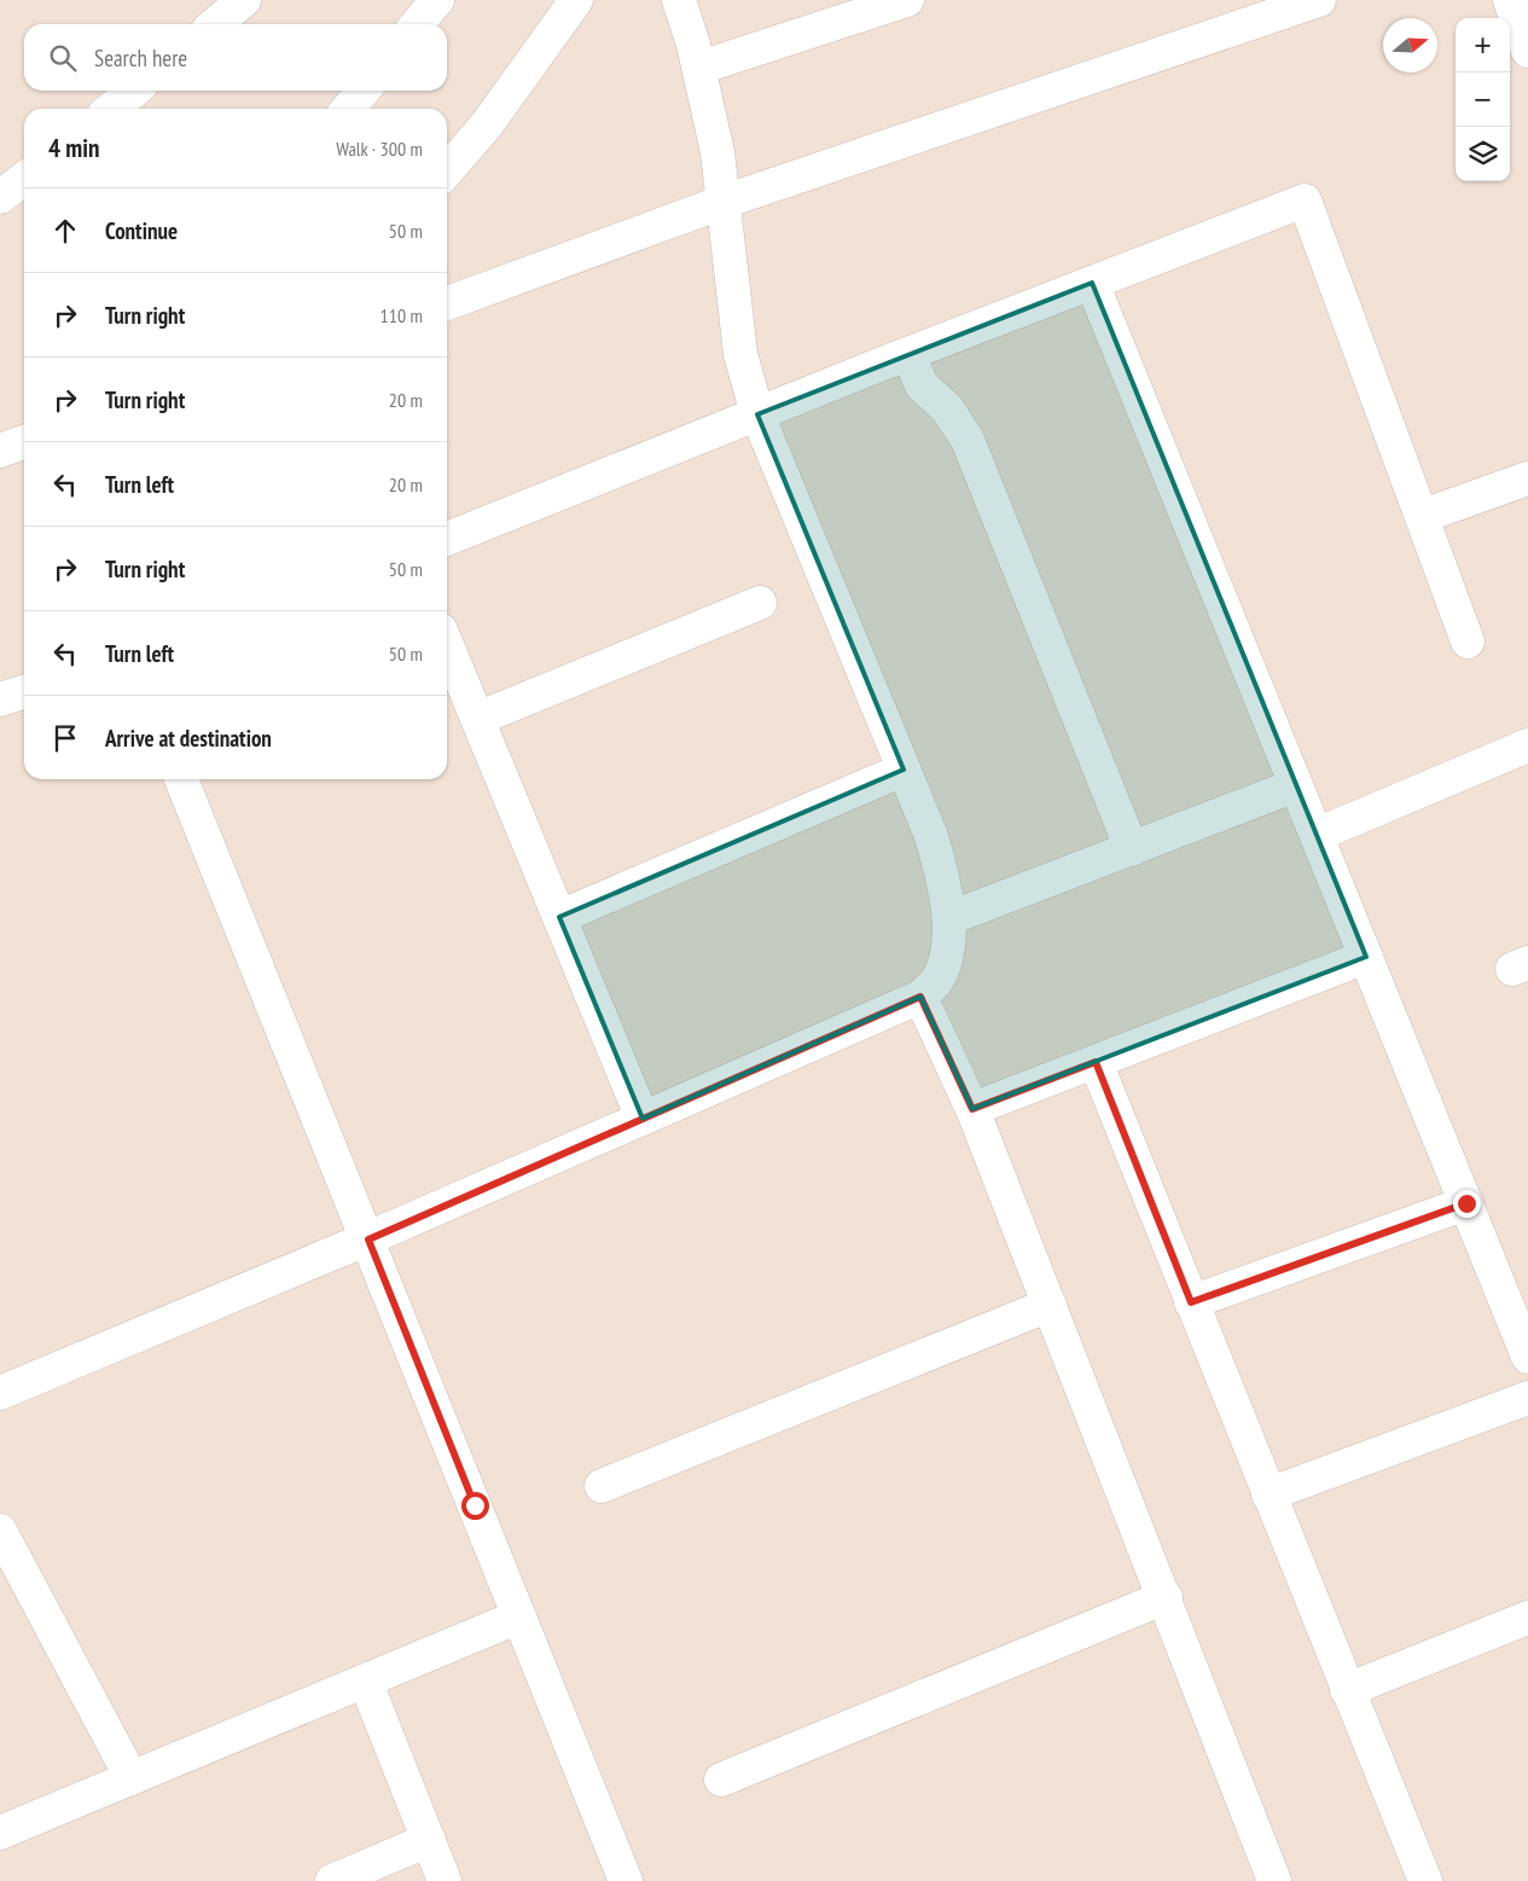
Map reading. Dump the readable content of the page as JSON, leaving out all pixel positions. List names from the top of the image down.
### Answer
{
  "north": "right",
  "page": {
    "map_buttons": ["+", "−"],
    "search": "Search here",
    "heading": ["4 min", "Walk · 300 m"],
    "list": [
      ["Continue", "50 m"],
      ["Turn right", "110 m"],
      ["Turn right", "20 m"],
      ["Turn left", "20 m"],
      ["Turn right", "50 m"],
      ["Turn left", "50 m"],
      "Arrive at destination"
    ]
  }
}
